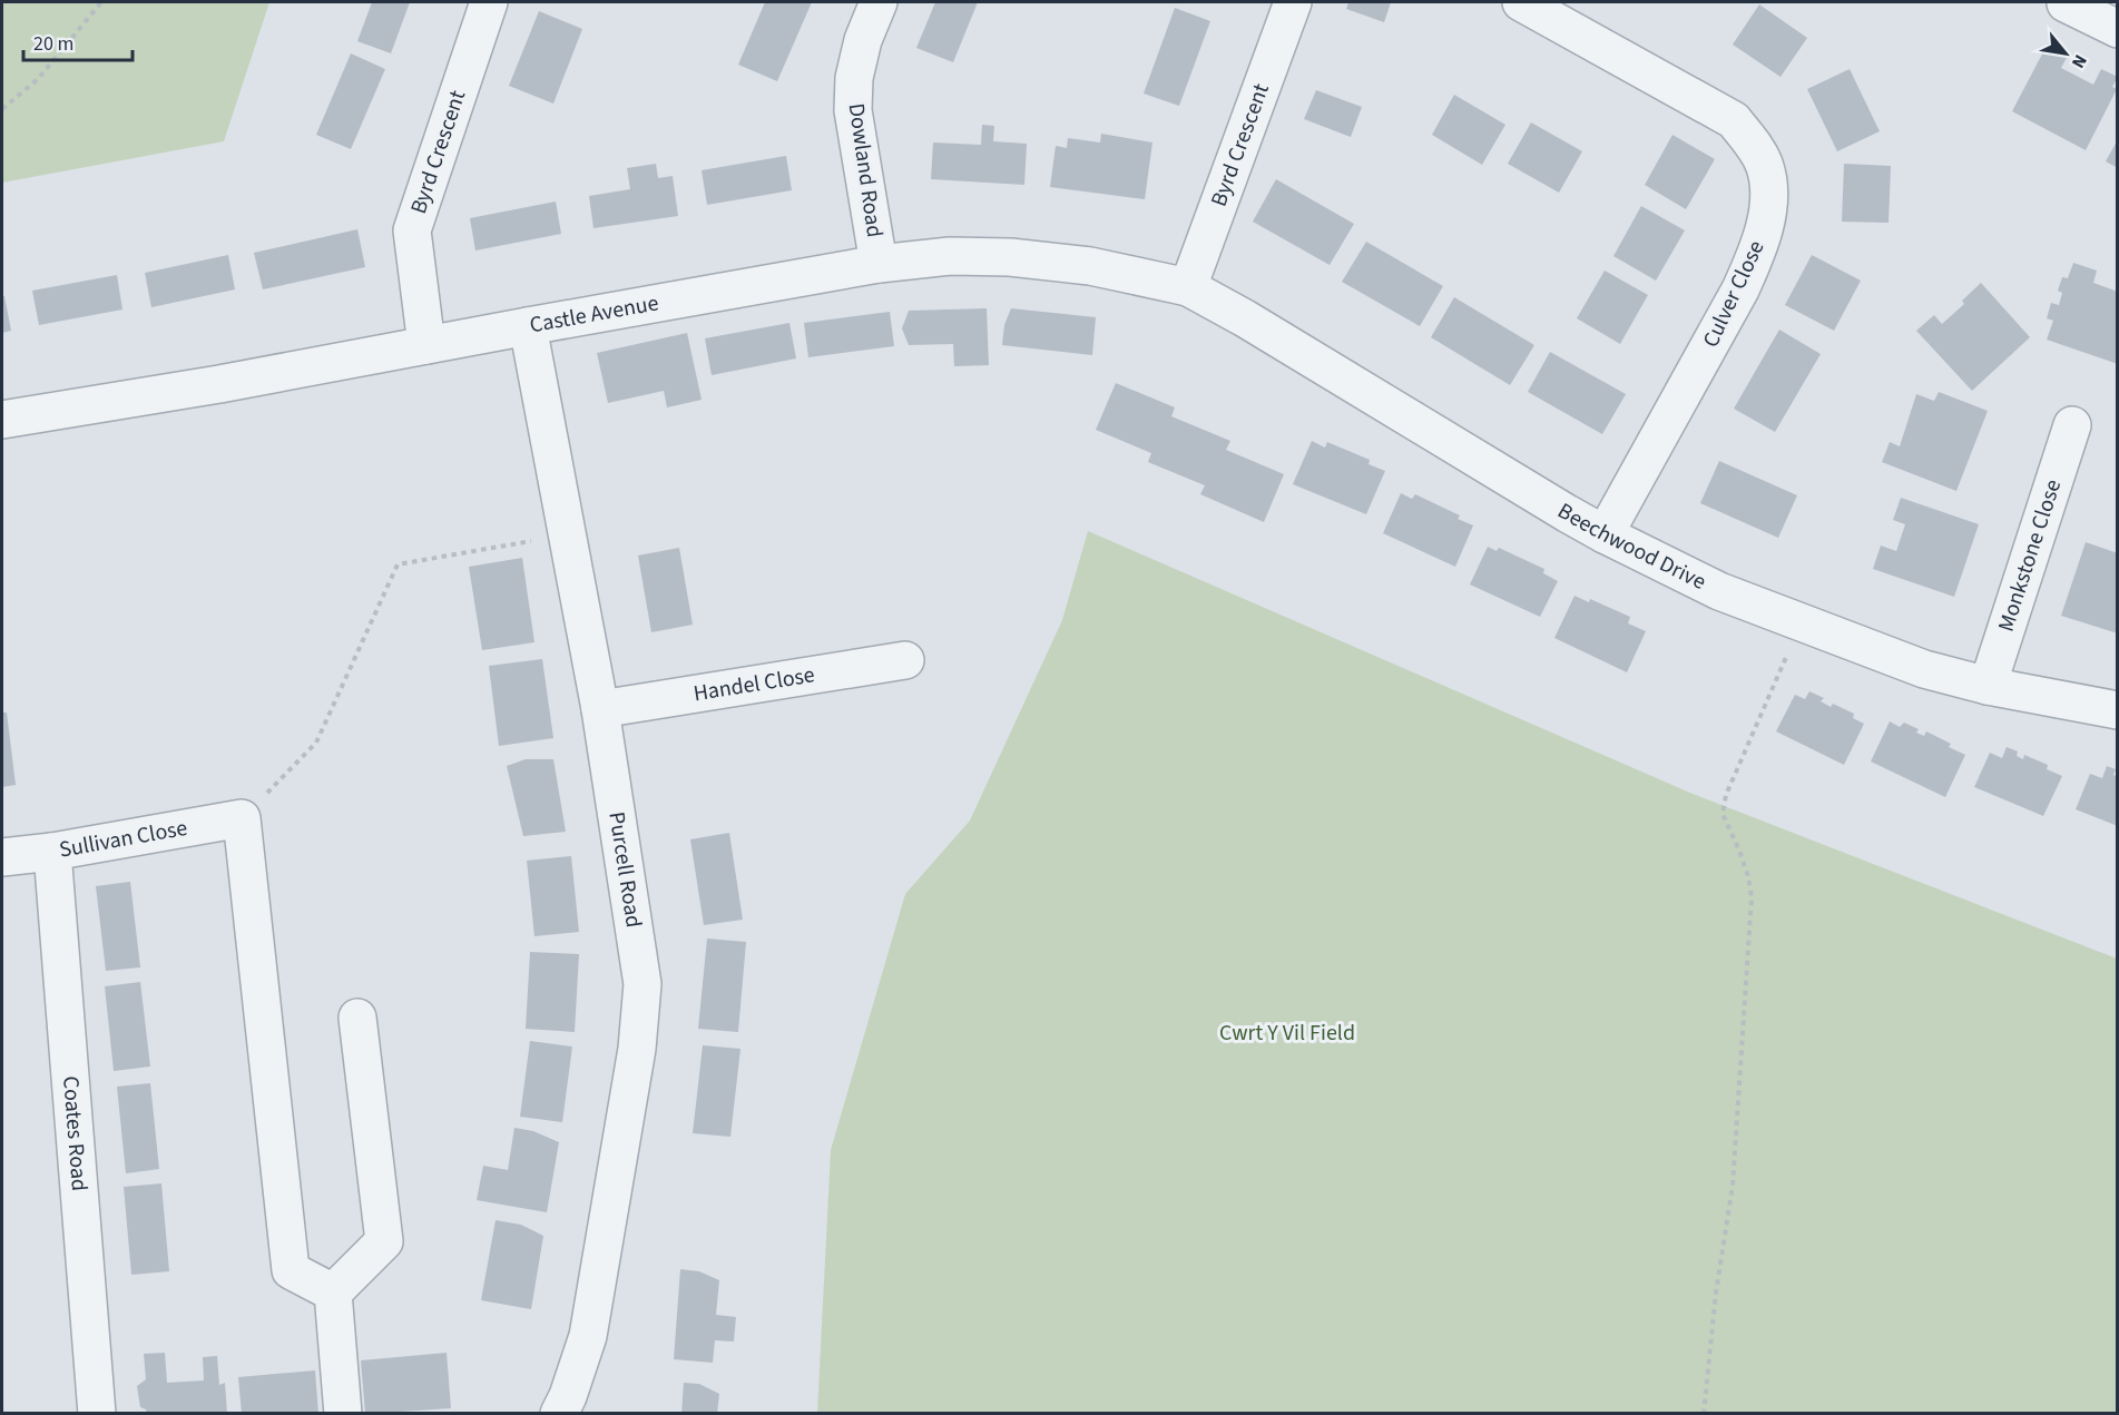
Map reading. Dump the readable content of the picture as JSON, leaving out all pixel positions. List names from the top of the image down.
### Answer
{
  "streets": {
    "street": [
      "Byrd Crescent",
      "Dowland Road",
      "Culver Close",
      "Castle Avenue",
      "Beechwood Drive",
      "Monkstone Close",
      "Handel Close",
      "Sullivan Close",
      "Purcell Road",
      "Coates Road"
    ]
  },
  "crossings": [
    ["Byrd Crescent", "Castle Avenue"],
    ["Byrd Crescent", "Beechwood Drive"],
    ["Dowland Road", "Castle Avenue"],
    ["Culver Close", "Beechwood Drive"],
    ["Castle Avenue", "Beechwood Drive"],
    ["Castle Avenue", "Purcell Road"],
    ["Beechwood Drive", "Monkstone Close"],
    ["Handel Close", "Purcell Road"],
    ["Sullivan Close", "Coates Road"]
  ],
  "parks": ["Cwrt Y Vil Field"],
  "scale_bar": "20 m",
  "north": "bottom right"
}
